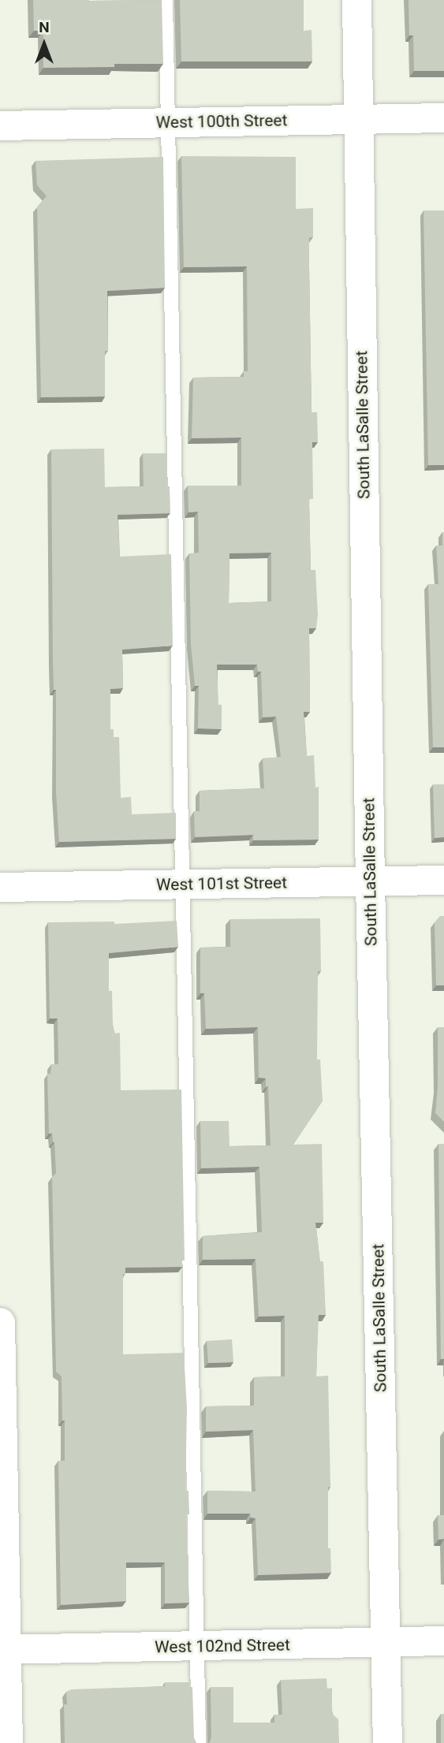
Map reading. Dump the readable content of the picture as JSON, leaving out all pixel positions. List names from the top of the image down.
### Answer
{
  "streets": {
    "street": [
      "West 100th Street",
      "South LaSalle Street",
      "West 101st Street",
      "West 102nd Street"
    ]
  },
  "crossings": [
    ["West 100th Street", "South LaSalle Street"],
    ["South LaSalle Street", "West 101st Street"],
    ["South LaSalle Street", "West 102nd Street"]
  ],
  "north": "top"
}
